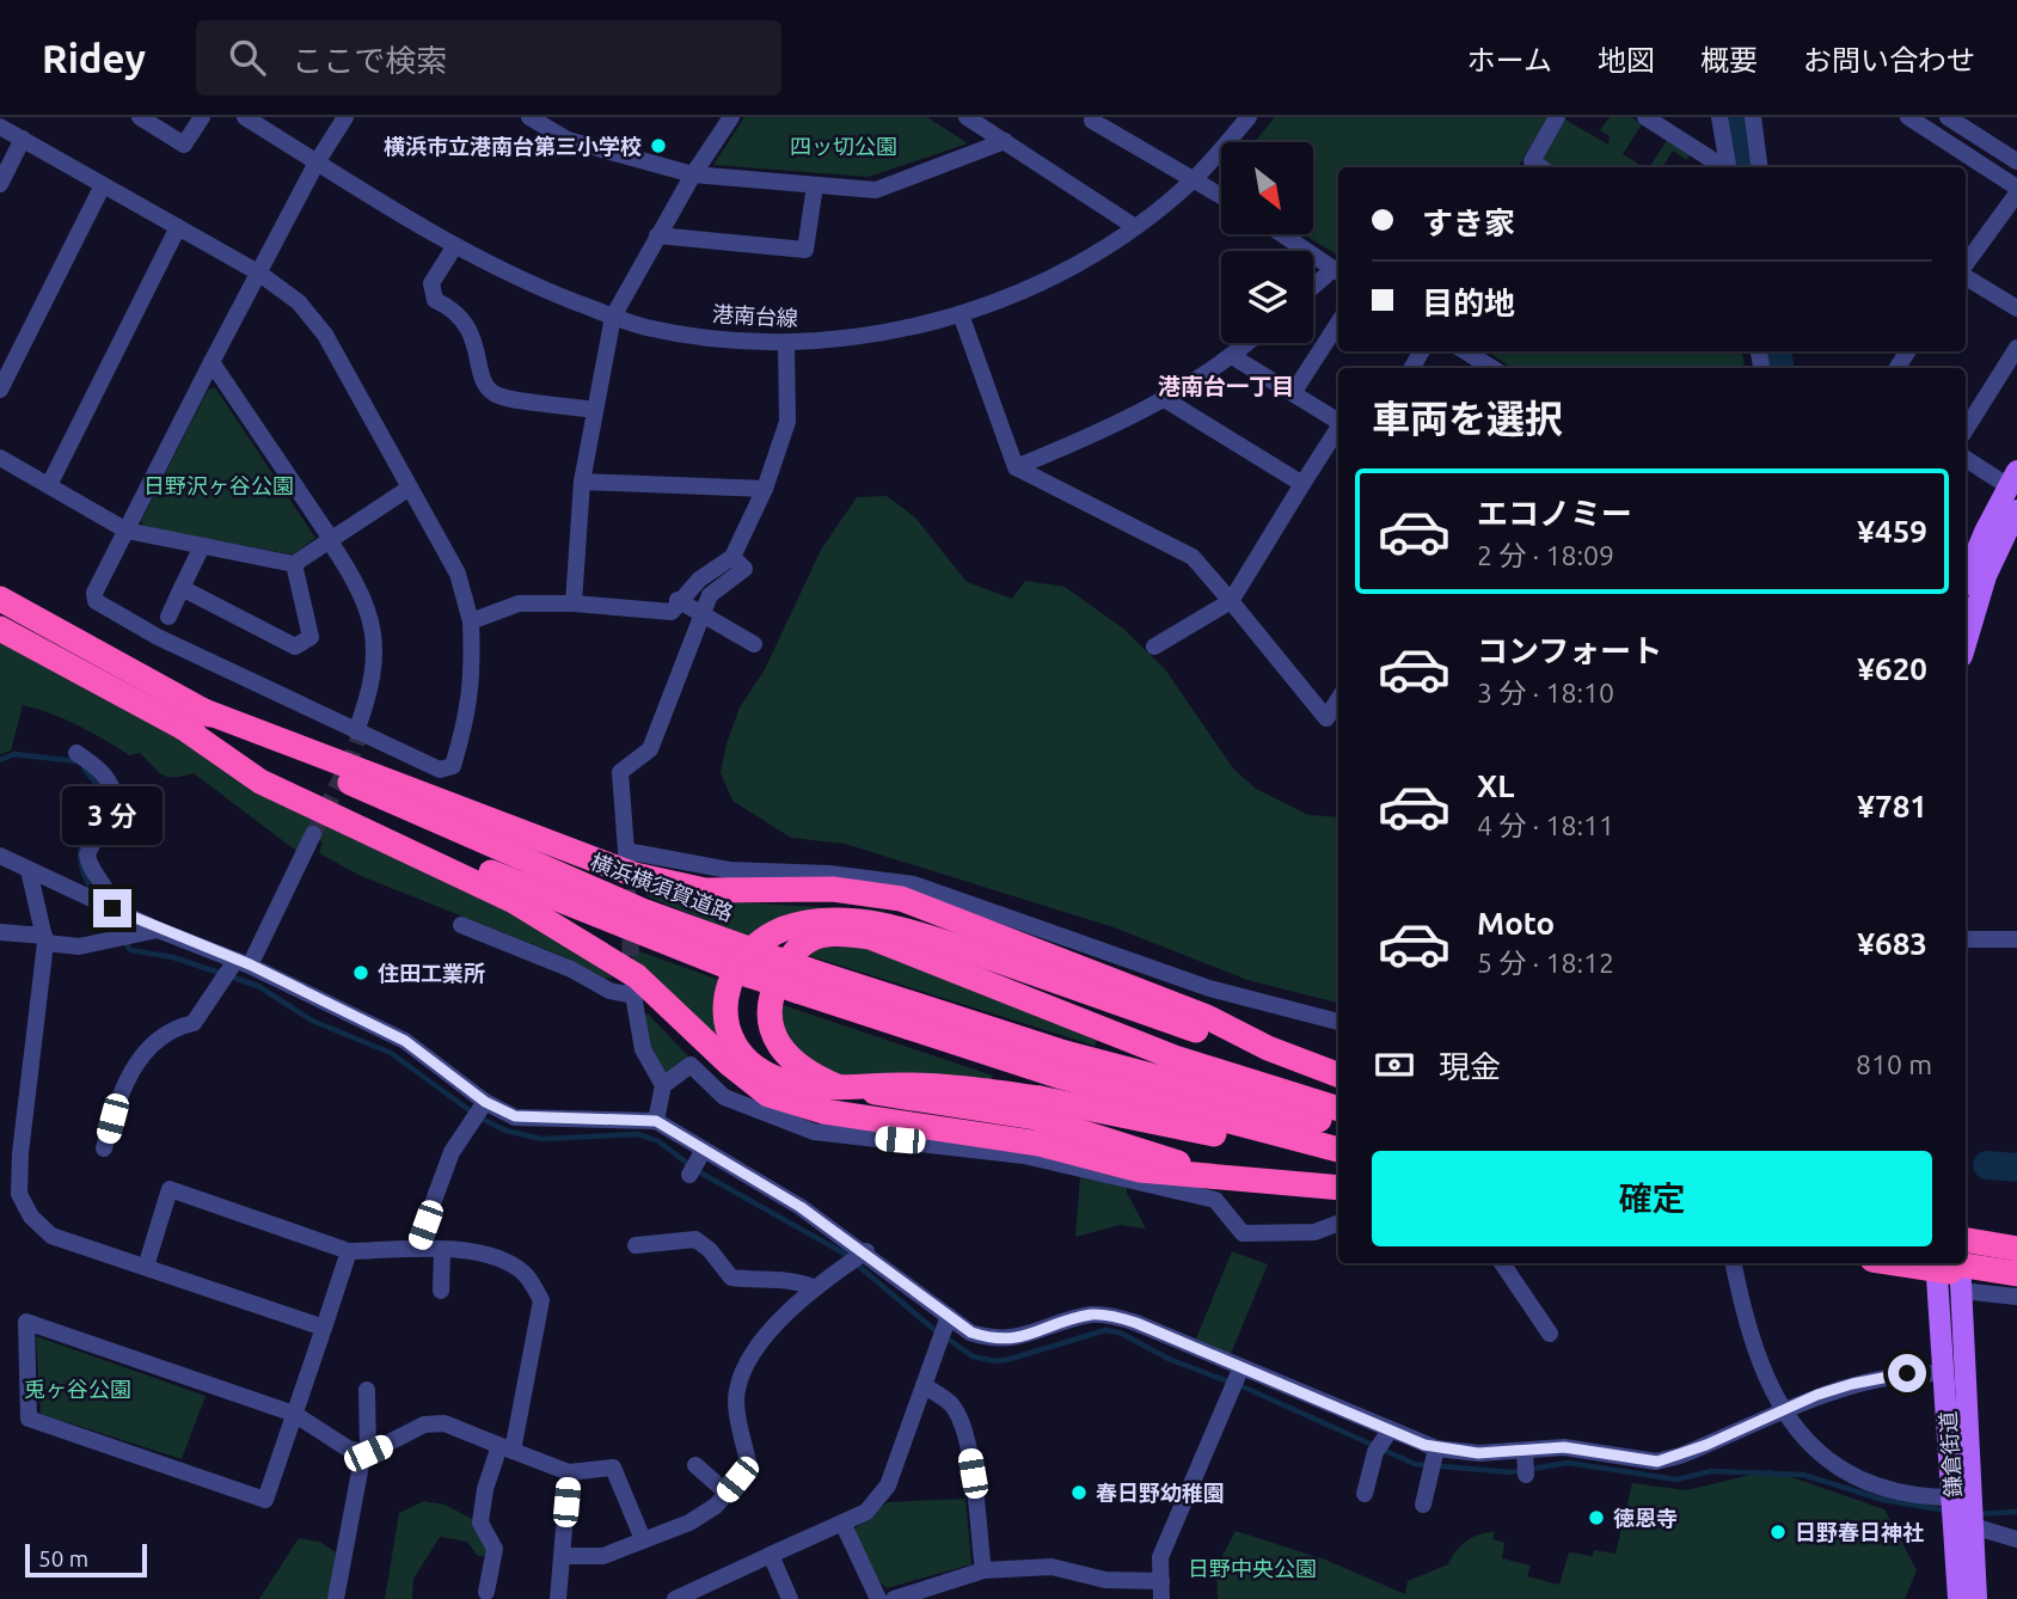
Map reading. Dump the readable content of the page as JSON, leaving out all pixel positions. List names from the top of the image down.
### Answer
{
  "streets": {
    "highway": ["横浜横須賀道路"],
    "main road": ["鎌倉街道"],
    "street": ["港南台線"]
  },
  "districts": ["港南台一丁目"],
  "parks": [
    "四ッ切公園",
    "日野沢ヶ谷公園",
    "兎ヶ谷公園",
    "日野中央公園"
  ],
  "places": [
    "横浜市立港南台第三小学校",
    "住田工業所",
    "春日野幼稚園",
    "徳恩寺",
    "日野春日神社"
  ],
  "scale_bar": "50 m",
  "north": "bottom right",
  "page": {
    "header": "Ridey",
    "search": "ここで検索",
    "nav": [
      "ホーム",
      "地図",
      "概要",
      "お問い合わせ"
    ],
    "banner": ["すき家", "目的地"],
    "heading": "車両を選択",
    "list": [
      {
        "name": "エコノミー",
        "note": "2 分 · 18:09",
        "value": "¥459"
      },
      {
        "name": "コンフォート",
        "note": "3 分 · 18:10",
        "value": "¥620"
      },
      {
        "name": "XL",
        "note": "4 分 · 18:11",
        "value": "¥781"
      },
      {
        "name": "Moto",
        "note": "5 分 · 18:12",
        "value": "¥683"
      }
    ],
    "bubble": "3 分",
    "pay": ["現金", "810 m"],
    "buttons": "確定",
    "scale": "50 m"
  }
}
